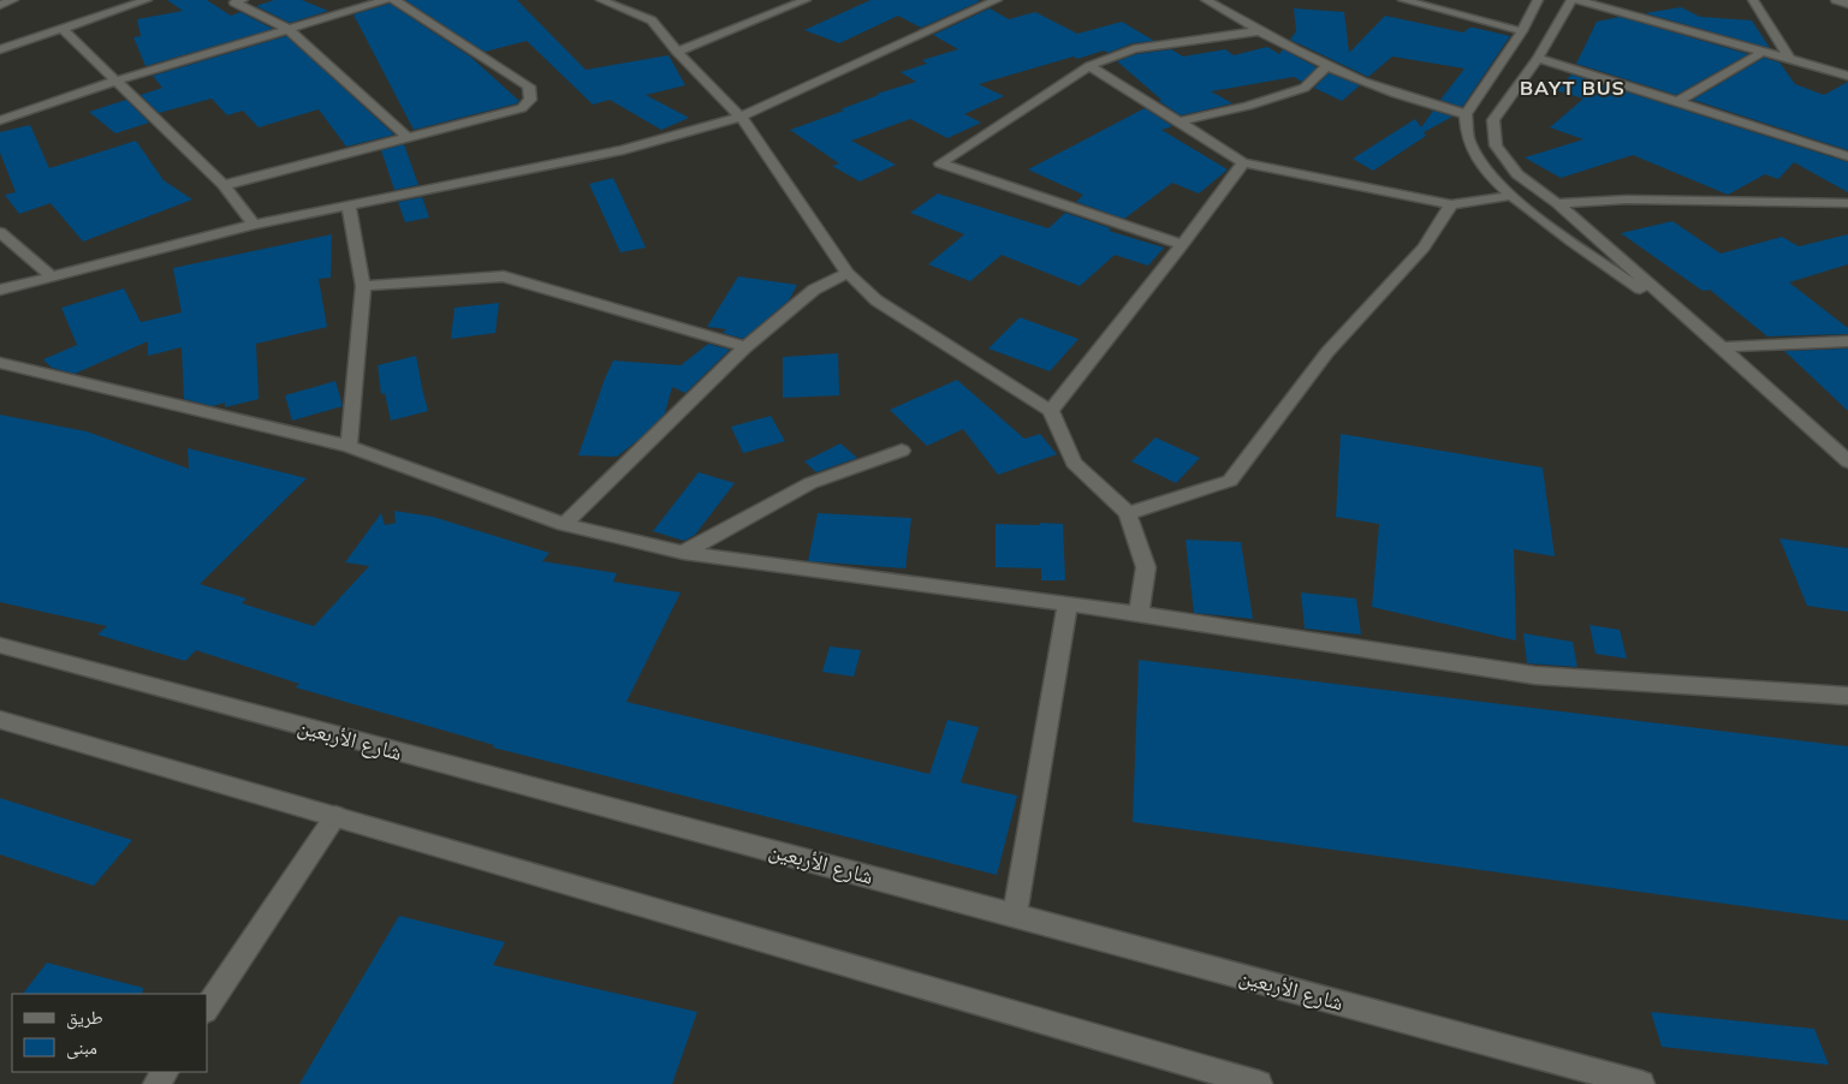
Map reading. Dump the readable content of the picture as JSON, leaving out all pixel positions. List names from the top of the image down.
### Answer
{
  "streets": {
    "street": ["شارع الأربعين"]
  },
  "districts": ["BAYT BUS"],
  "legend": ["طريق", "مبنى"]
}
